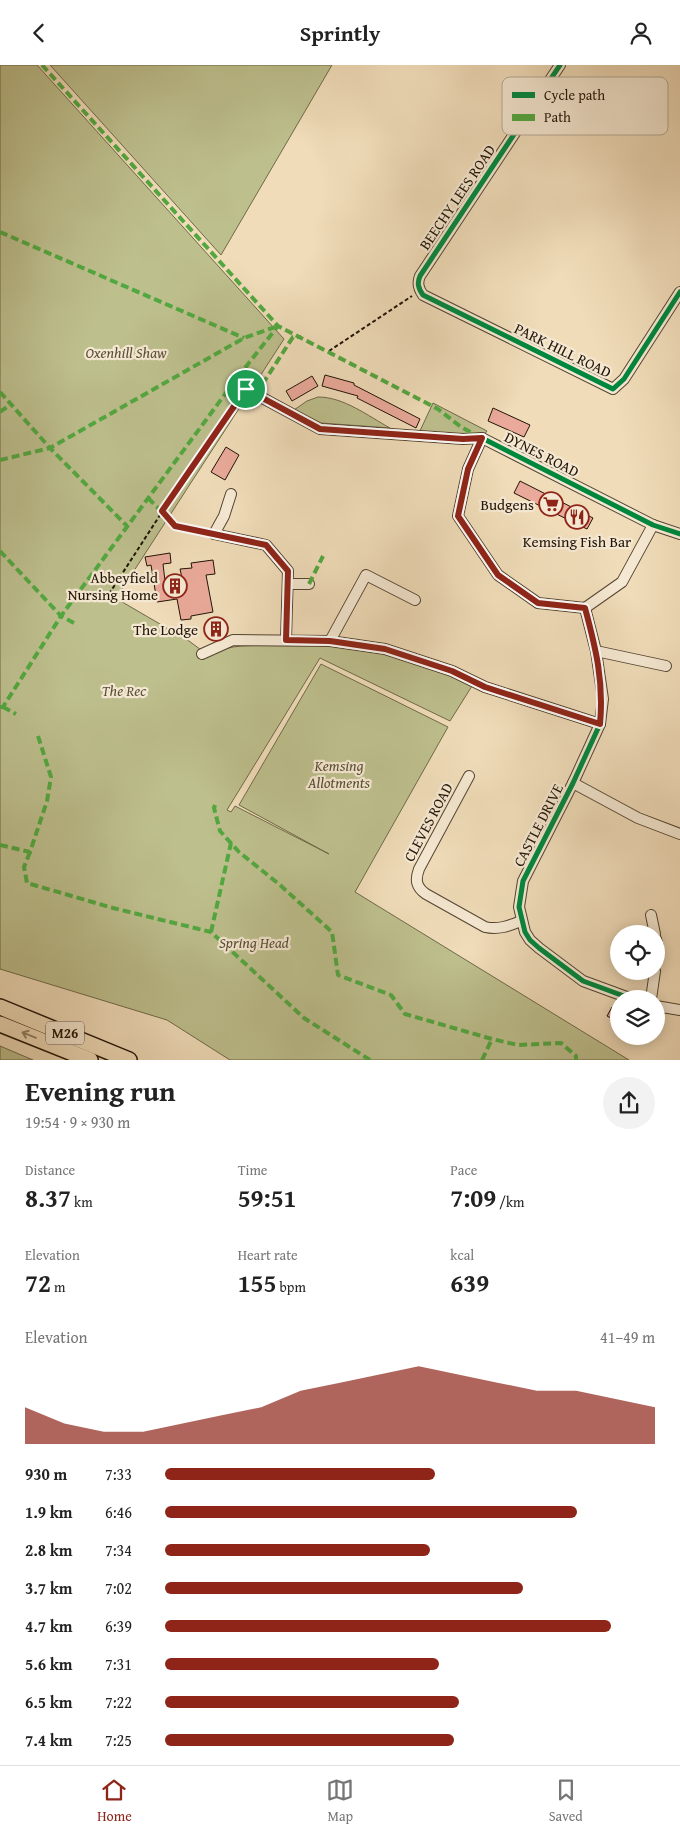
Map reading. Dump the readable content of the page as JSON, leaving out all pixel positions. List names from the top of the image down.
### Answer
{
  "streets": {
    "highway": ["M26"],
    "street": [
      "BEECHY LEES ROAD",
      "PARK HILL ROAD",
      "DYNES ROAD",
      "CLEVES ROAD",
      "CASTLE DRIVE"
    ]
  },
  "crossings": [
    ["BEECHY LEES ROAD", "PARK HILL ROAD"],
    ["CLEVES ROAD", "CASTLE DRIVE"]
  ],
  "parks": [
    "Oxenhill Shaw",
    "The Rec",
    "Kemsing Allotments",
    "Spring Head"
  ],
  "places": {
    "supermarket": ["Budgens"],
    "restaurant": ["Kemsing Fish Bar"],
    "building": ["Abbeyfield Nursing Home", "The Lodge"]
  },
  "legend": ["Cycle path", "Path"],
  "page": {
    "header": "Sprintly",
    "heading": ["Evening run", "19:54 · 9 × 930 m"],
    "stats": [
      ["Distance", "8.37 km"],
      ["Time", "59:51"],
      ["Pace", "7:09 /km"],
      ["Elevation", "72 m"],
      ["Heart rate", "155 bpm"],
      ["kcal", "639"]
    ],
    "chart": ["Elevation", "41–49 m"],
    "list": [
      {
        "name": "930 m",
        "note": "7:33"
      },
      {
        "name": "1.9 km",
        "note": "6:46"
      },
      {
        "name": "2.8 km",
        "note": "7:34"
      },
      {
        "name": "3.7 km",
        "note": "7:02"
      },
      {
        "name": "4.7 km",
        "note": "6:39"
      },
      {
        "name": "5.6 km",
        "note": "7:31"
      },
      {
        "name": "6.5 km",
        "note": "7:22"
      },
      {
        "name": "7.4 km",
        "note": "7:25"
      }
    ],
    "tabs": ["Home", "Map", "Saved"]
  }
}
